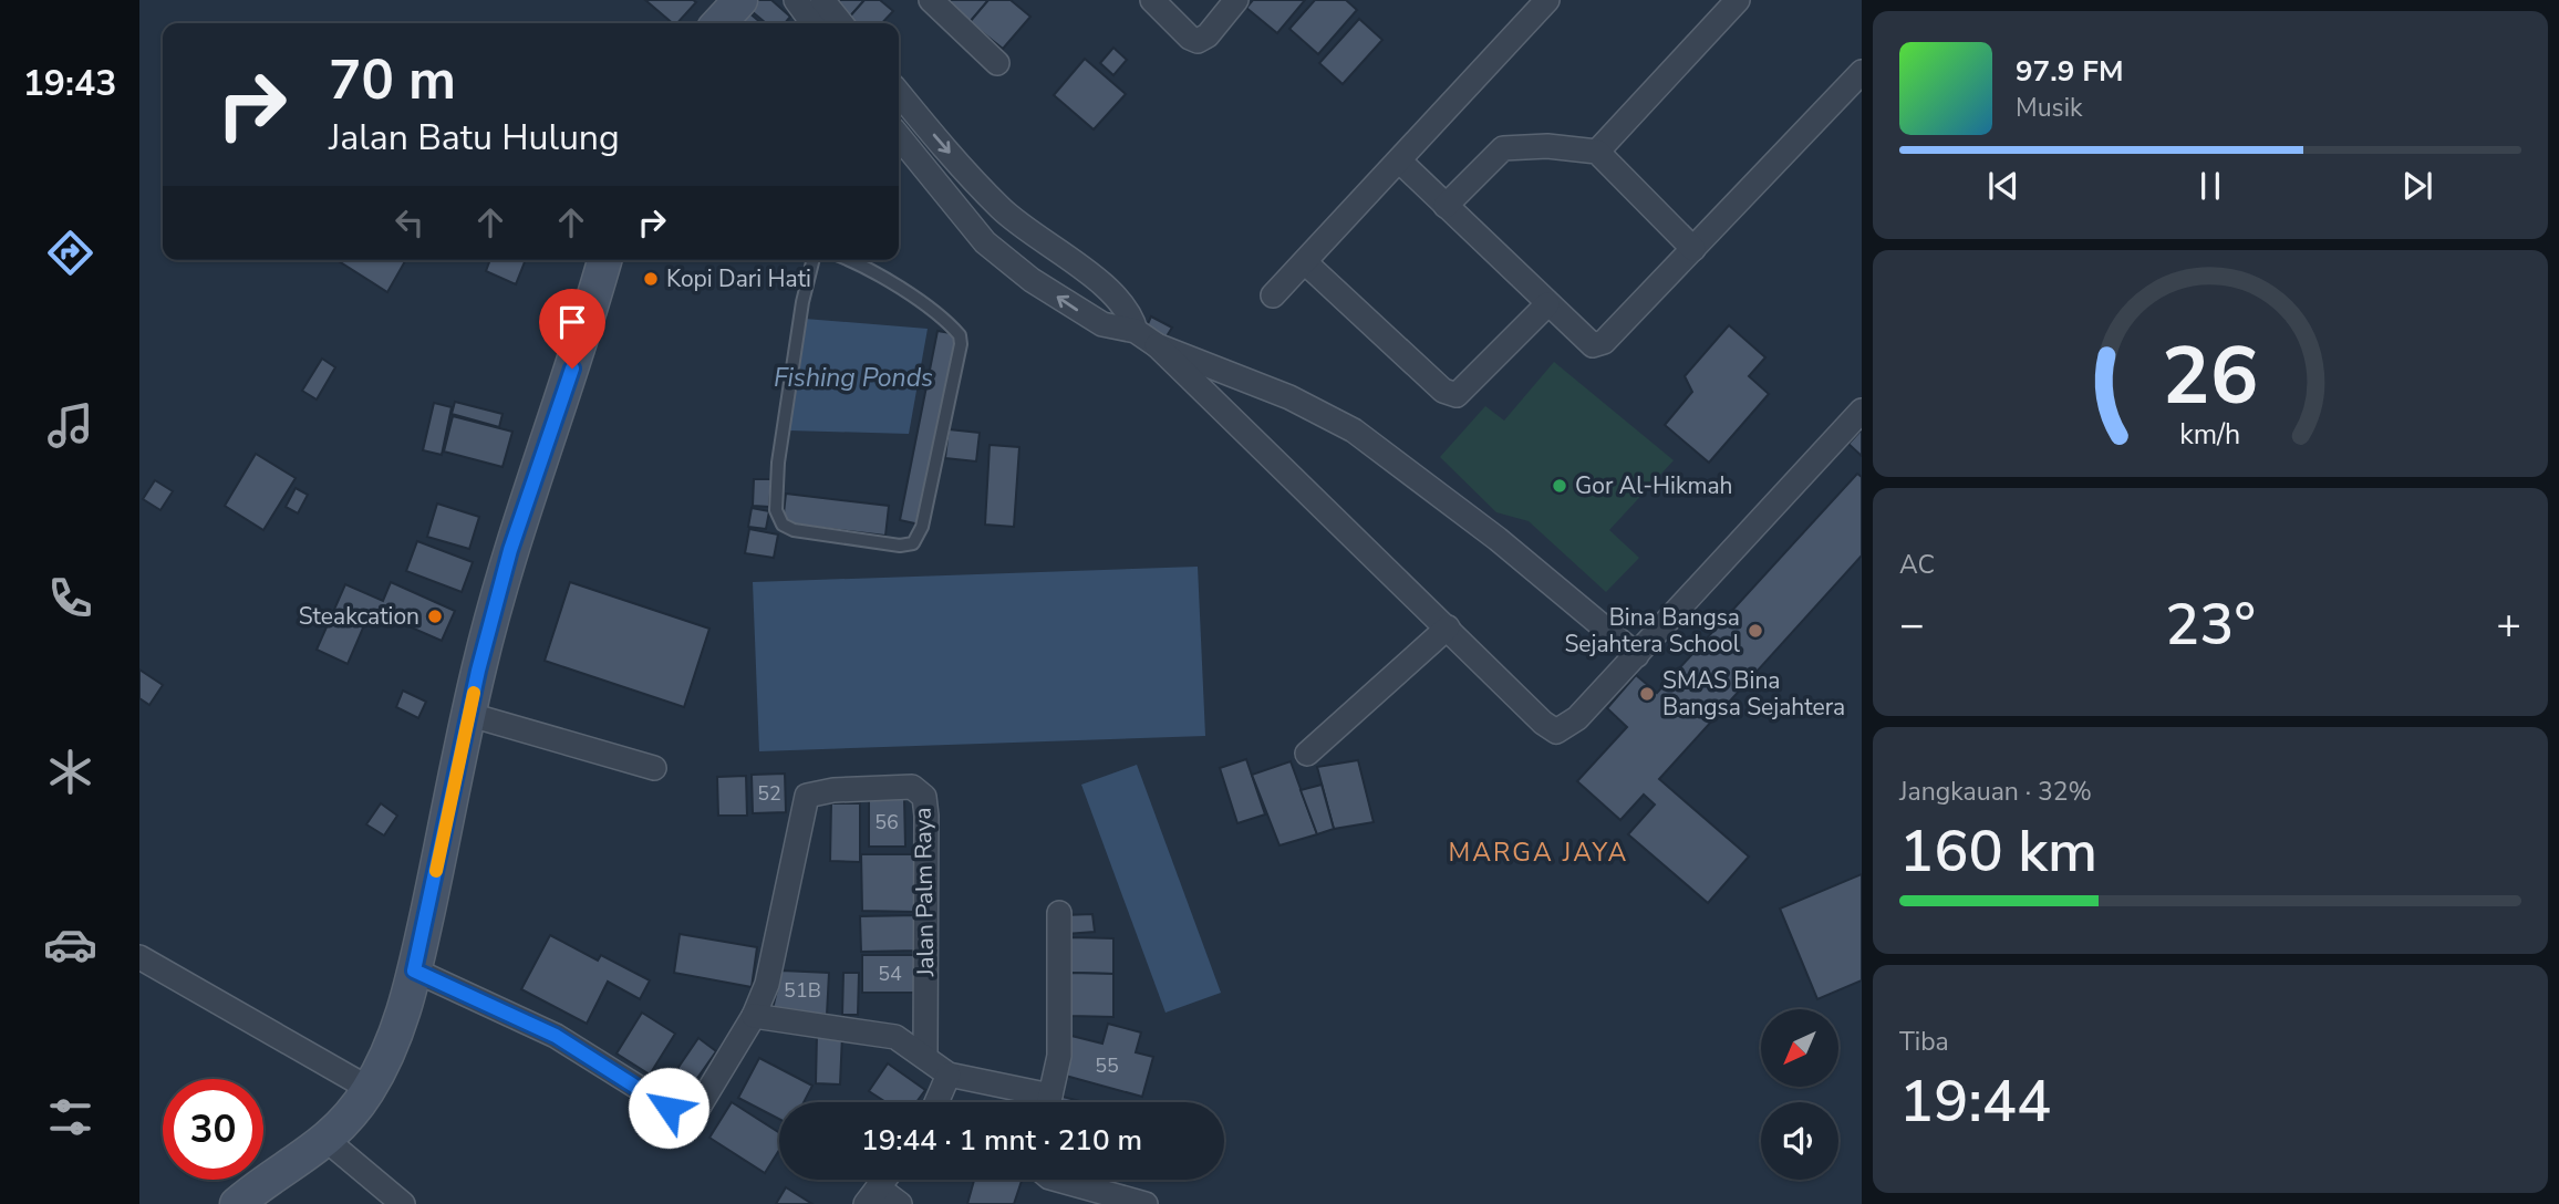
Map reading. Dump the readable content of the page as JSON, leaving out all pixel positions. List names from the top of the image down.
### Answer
{
  "streets": {
    "street": ["Jalan Palm Raya"]
  },
  "districts": ["MARGA JAYA"],
  "water": ["Fishing Ponds"],
  "places": [
    "Kopi Dari Hati",
    "Gor Al-Hikmah",
    "Steakcation",
    "Bina Bangsa Sejahtera School",
    "SMAS Bina Bangsa Sejahtera"
  ],
  "house_numbers": [
    "52",
    "56",
    "54",
    "51B",
    "55"
  ],
  "north": "bottom left",
  "page": {
    "tabs": "19:43",
    "turn": ["70 m", "Jalan Batu Hulung"],
    "song": ["97.9 FM", "Musik"],
    "tile": [
      "AC",
      ["Jangkauan · 32%", "160 km"],
      ["Tiba", "19:44"]
    ],
    "heat": ["−", "23°", "+"],
    "limit": "30",
    "trip": "19:44 · 1 mnt · 210 m",
    "gauge": ["26", "km/h"]
  }
}
